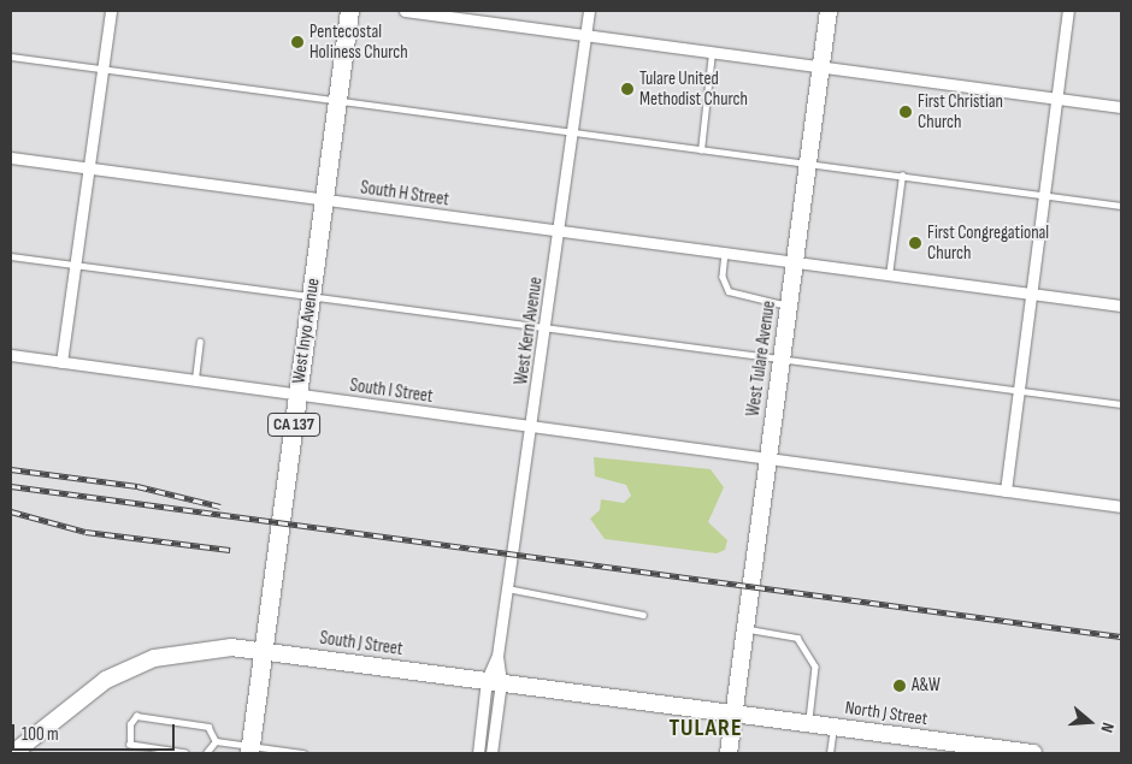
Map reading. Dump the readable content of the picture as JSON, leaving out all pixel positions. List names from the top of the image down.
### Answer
{
  "streets": {
    "main road": [
      "West Inyo Avenue",
      "West Tulare Avenue",
      "CA 137",
      "South J Street",
      "North J Street"
    ],
    "street": ["South H Street", "West Kern Avenue", "South I Street"]
  },
  "crossings": [
    ["South H Street", "West Inyo Avenue"],
    ["South H Street", "West Kern Avenue"],
    ["South H Street", "West Tulare Avenue"],
    ["West Inyo Avenue", "South I Street"],
    ["West Inyo Avenue", "CA 137"],
    ["West Inyo Avenue", "South J Street"],
    ["West Kern Avenue", "South I Street"],
    ["West Kern Avenue", "South J Street"],
    ["West Tulare Avenue", "South I Street"],
    ["West Tulare Avenue", "South J Street"],
    ["West Tulare Avenue", "North J Street"],
    ["CA 137", "South J Street"],
    ["South J Street", "North J Street"]
  ],
  "districts": ["TULARE"],
  "places": [
    "Pentecostal Holiness Church",
    "Tulare United Methodist Church",
    "First Christian Church",
    "First Congregational Church",
    "A&W"
  ],
  "scale_bar": "100 m",
  "north": "right"
}
